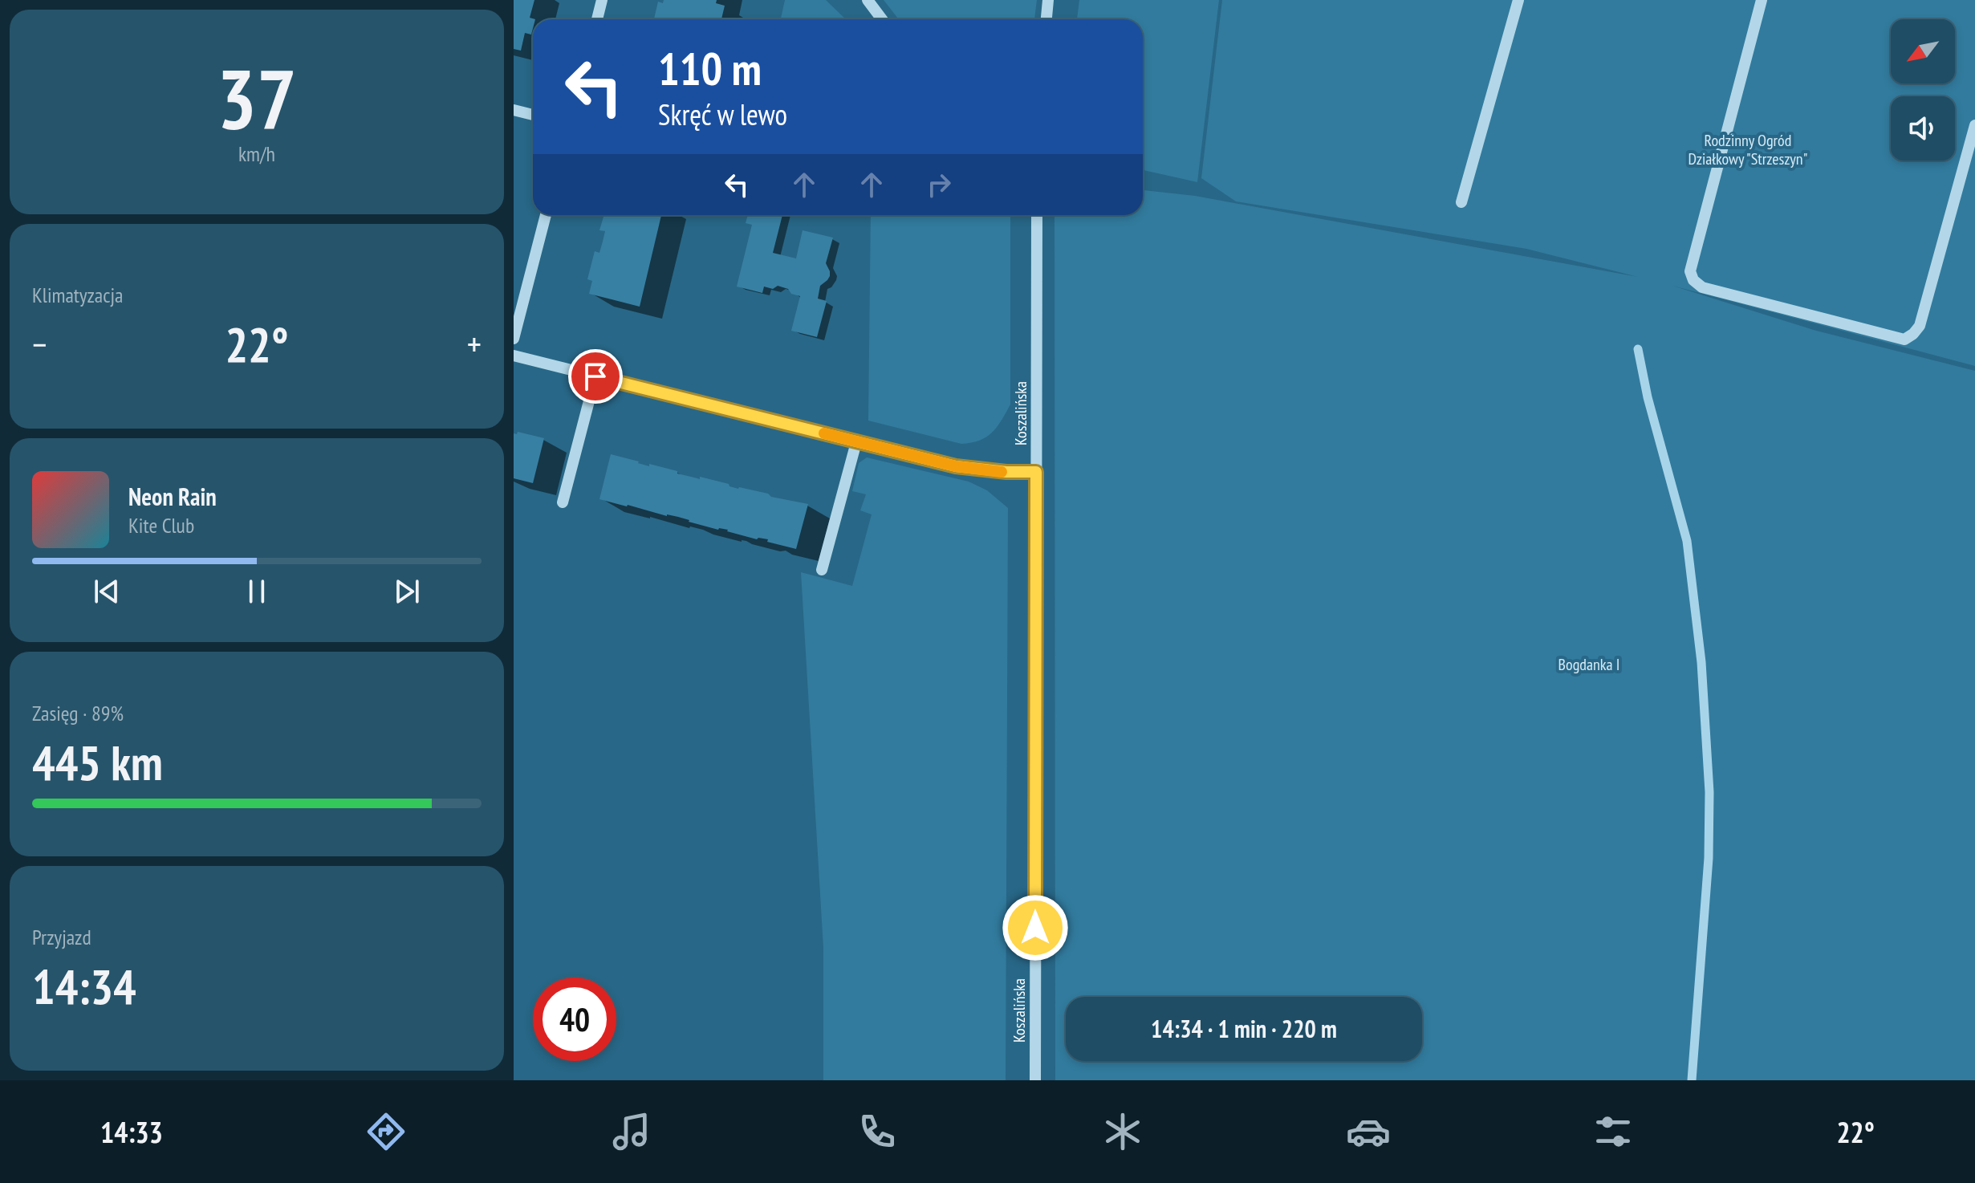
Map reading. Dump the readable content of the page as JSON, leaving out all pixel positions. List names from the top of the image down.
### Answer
{
  "streets": {
    "street": ["Koszalińska"]
  },
  "parks": ["Rodzinny Ogród Działkowy \"Strzeszyn\"", "Bogdanka I"],
  "north": "bottom left",
  "page": {
    "tile": [
      ["37", "km/h"],
      "Klimatyzacja",
      ["Zasięg · 89%", "445 km"],
      ["Przyjazd", "14:34"]
    ],
    "turn": ["110 m", "Skręć w lewo"],
    "heat": ["−", "22°", "+"],
    "song": ["Neon Rain", "Kite Club"],
    "limit": "40",
    "trip": "14:34 · 1 min · 220 m",
    "tabs": ["14:33", "22°"]
  }
}
